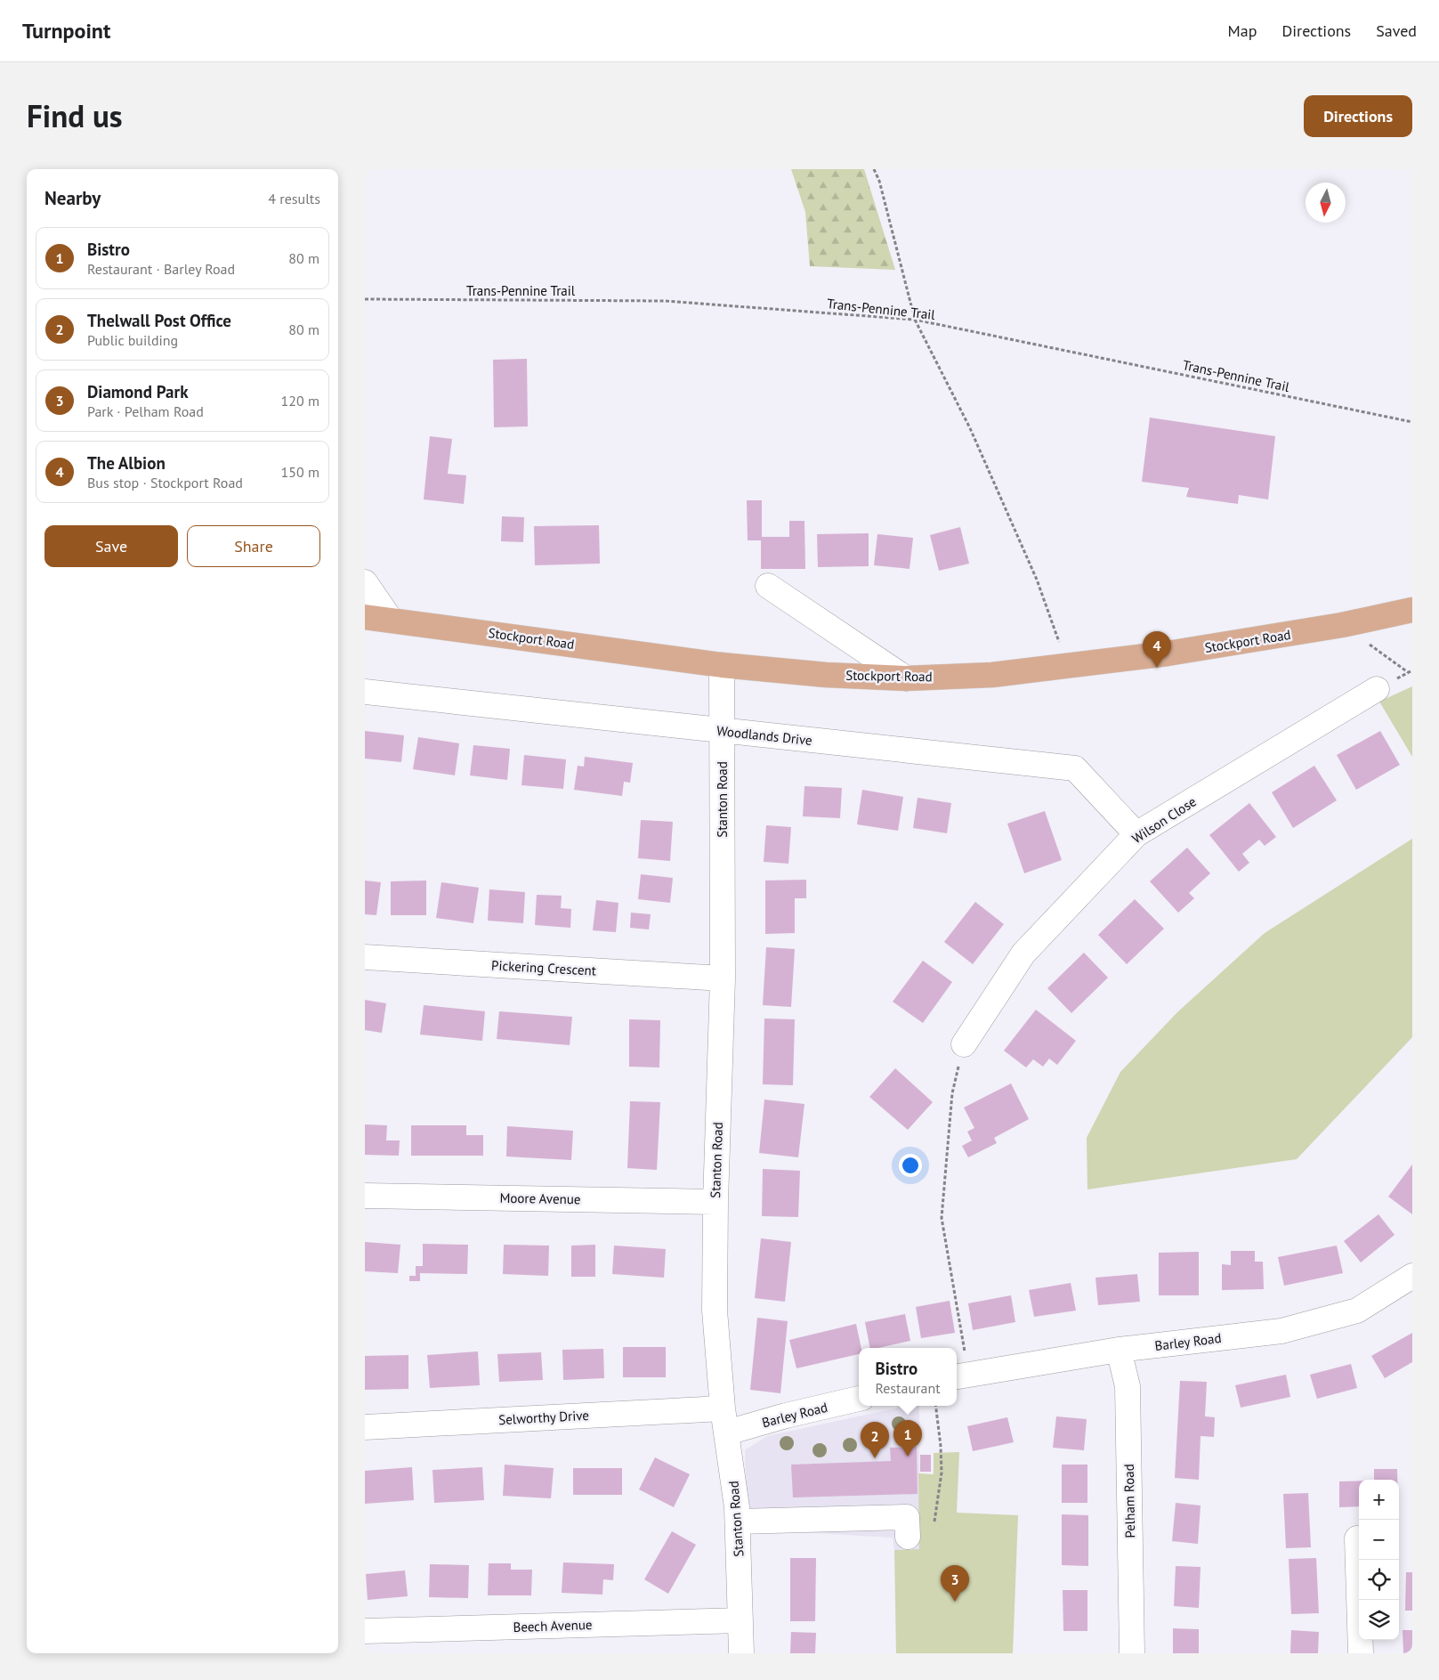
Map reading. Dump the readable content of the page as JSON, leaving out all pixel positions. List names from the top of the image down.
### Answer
{
  "streets": {
    "main road": ["Stockport Road"],
    "street": [
      "Woodlands Drive",
      "Stanton Road",
      "Wilson Close",
      "Pickering Crescent",
      "Moore Avenue",
      "Barley Road",
      "Selworthy Drive",
      "Pelham Road",
      "Beech Avenue"
    ],
    "path": ["Trans-Pennine Trail"]
  },
  "crossings": [
    ["Stockport Road", "Stanton Road"],
    ["Woodlands Drive", "Stanton Road"],
    ["Woodlands Drive", "Wilson Close"],
    ["Stanton Road", "Pickering Crescent"],
    ["Stanton Road", "Moore Avenue"],
    ["Stanton Road", "Barley Road"],
    ["Stanton Road", "Selworthy Drive"],
    ["Stanton Road", "Beech Avenue"],
    ["Barley Road", "Pelham Road"]
  ],
  "north": "bottom",
  "page": {
    "header": "Turnpoint",
    "nav": ["Map", "Directions", "Saved"],
    "title": "Find us",
    "buttons": [
      "Directions",
      ["Save", "Share"]
    ],
    "heading": ["Nearby", "4 results"],
    "list": [
      {
        "mark": "1",
        "name": "Bistro",
        "note": "Restaurant · Barley Road",
        "value": "80 m"
      },
      {
        "mark": "2",
        "name": "Thelwall Post Office",
        "note": "Public building",
        "value": "80 m"
      },
      {
        "mark": "3",
        "name": "Diamond Park",
        "note": "Park · Pelham Road",
        "value": "120 m"
      },
      {
        "mark": "4",
        "name": "The Albion",
        "note": "Bus stop · Stockport Road",
        "value": "150 m"
      }
    ],
    "pins": [
      "4",
      "1",
      "2",
      "3"
    ],
    "popup": ["Bistro", "Restaurant"],
    "map_buttons": ["+", "−"]
  }
}
